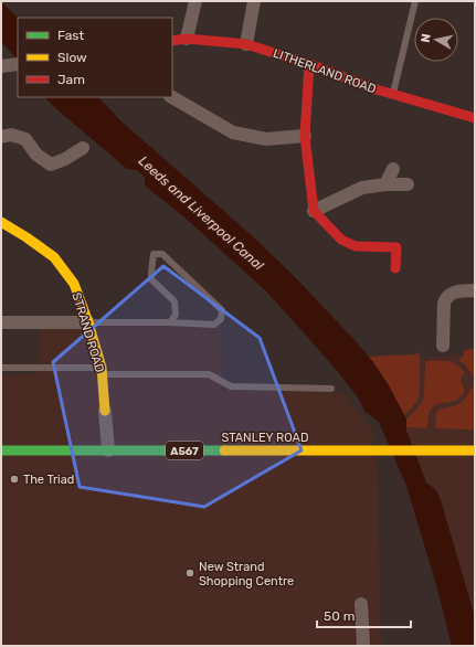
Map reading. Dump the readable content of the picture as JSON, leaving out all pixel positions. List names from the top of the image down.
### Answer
{
  "streets": {
    "street": [
      "LITHERLAND ROAD",
      "STRAND ROAD",
      "STANLEY ROAD",
      "A567"
    ]
  },
  "crossings": [
    ["STRAND ROAD", "STANLEY ROAD"]
  ],
  "water": ["Leeds and Liverpool Canal"],
  "places": ["The Triad", "New Strand Shopping Centre"],
  "legend": ["Fast", "Slow", "Jam"],
  "scale_bar": "50 m",
  "north": "left"
}
